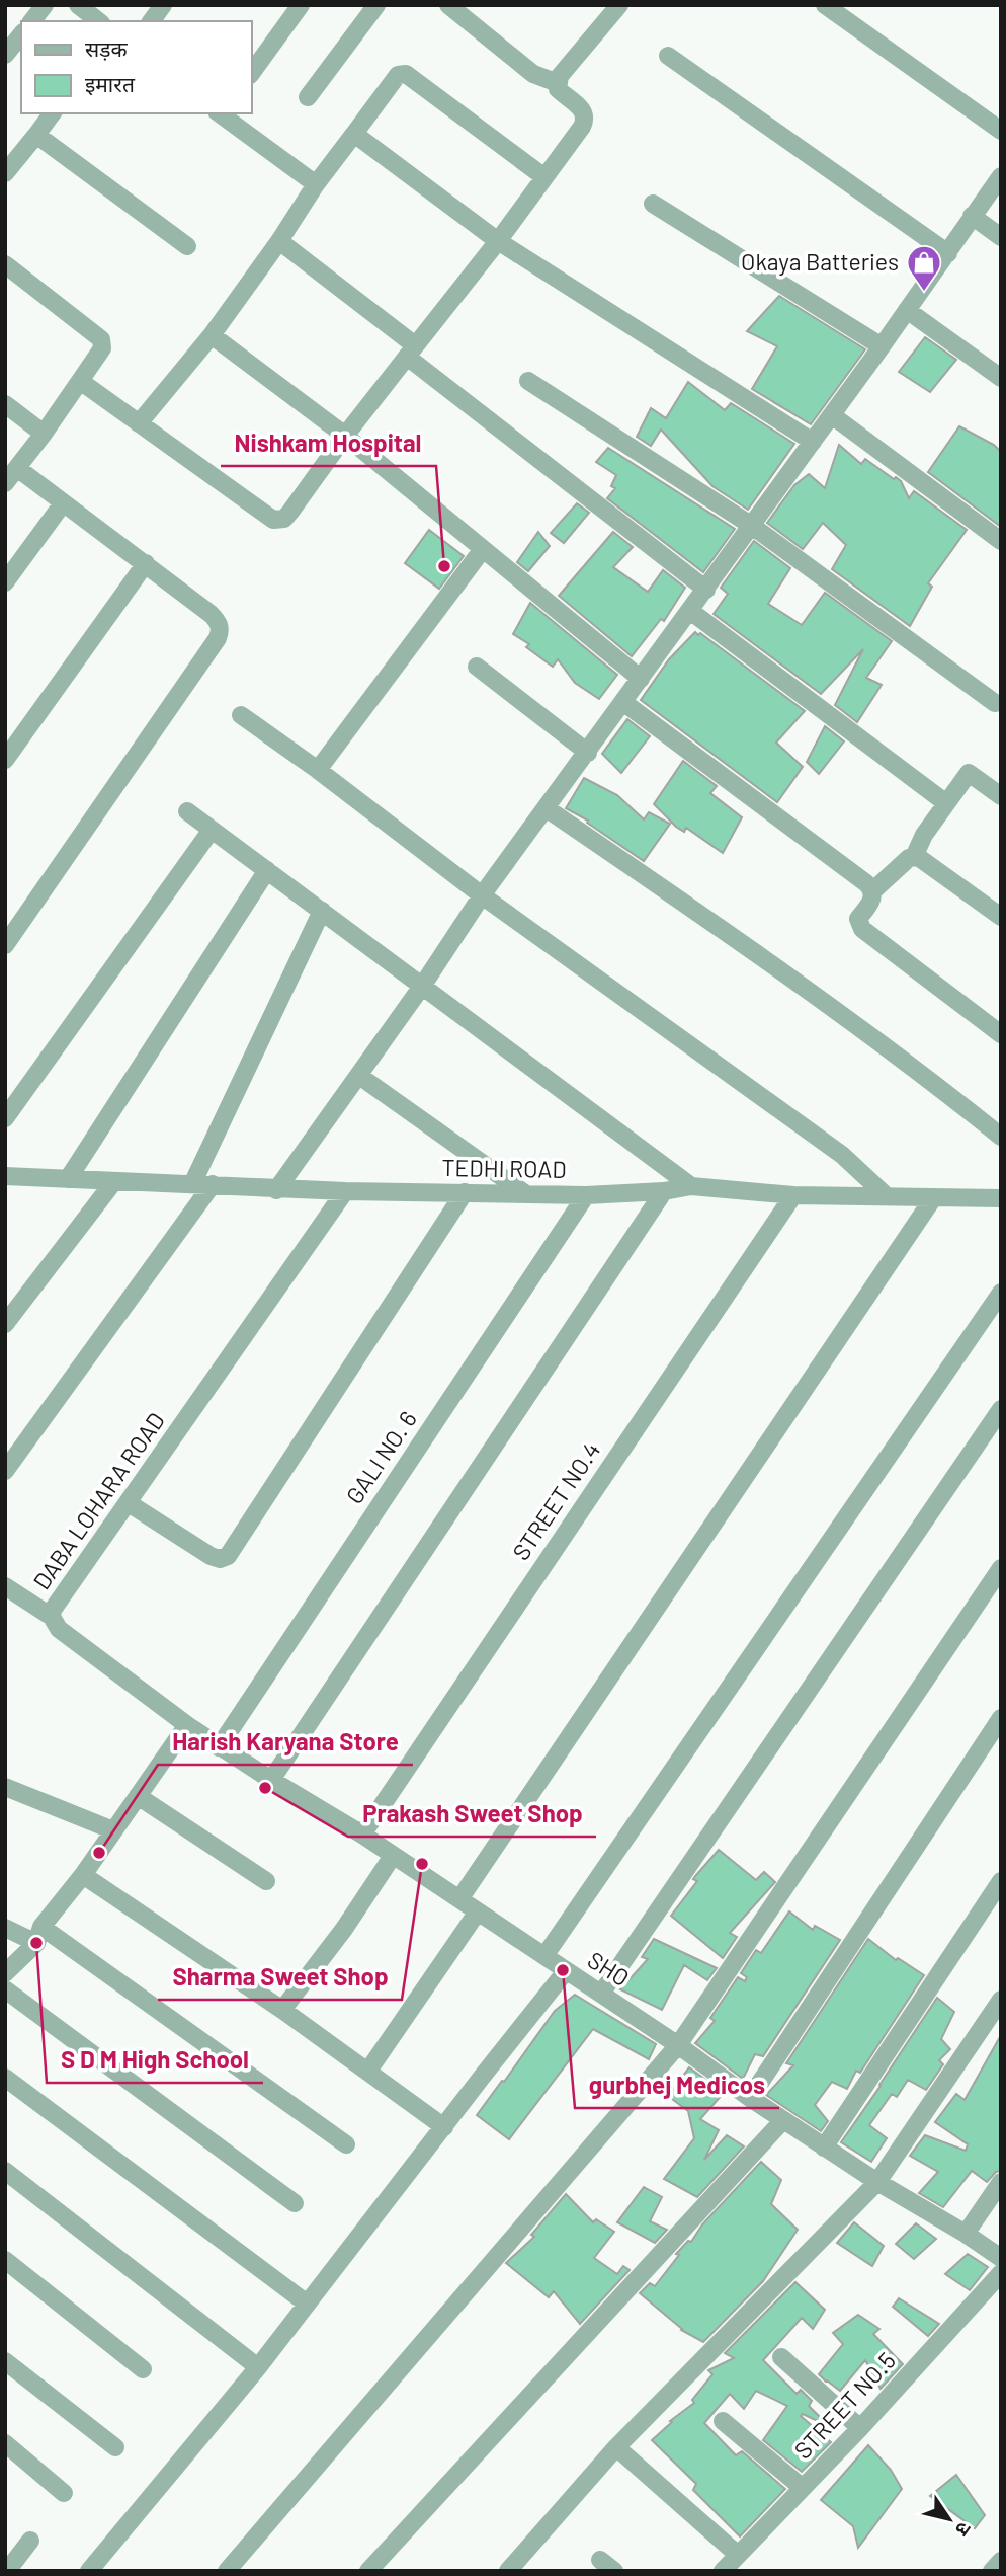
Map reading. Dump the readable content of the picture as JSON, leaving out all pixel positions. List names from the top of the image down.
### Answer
{
  "streets": {
    "street": [
      "TEDHI ROAD",
      "GALI NO. 6",
      "DABA LOHARA ROAD",
      "STREET NO.4",
      "SHO",
      "STREET NO.5"
    ]
  },
  "crossings": [
    ["TEDHI ROAD", "GALI NO. 6"],
    ["TEDHI ROAD", "DABA LOHARA ROAD"],
    ["TEDHI ROAD", "STREET NO.4"],
    ["GALI NO. 6", "SHO"],
    ["DABA LOHARA ROAD", "SHO"],
    ["STREET NO.4", "SHO"]
  ],
  "places": {
    "shop": ["Okaya Batteries"],
    "other": [
      "Nishkam Hospital",
      "Prakash Sweet Shop",
      "Harish Karyana Store",
      "Sharma Sweet Shop",
      "S D M High School",
      "gurbhej Medicos"
    ]
  },
  "legend": ["सड़क", "इमारत"],
  "north": "bottom right"
}
